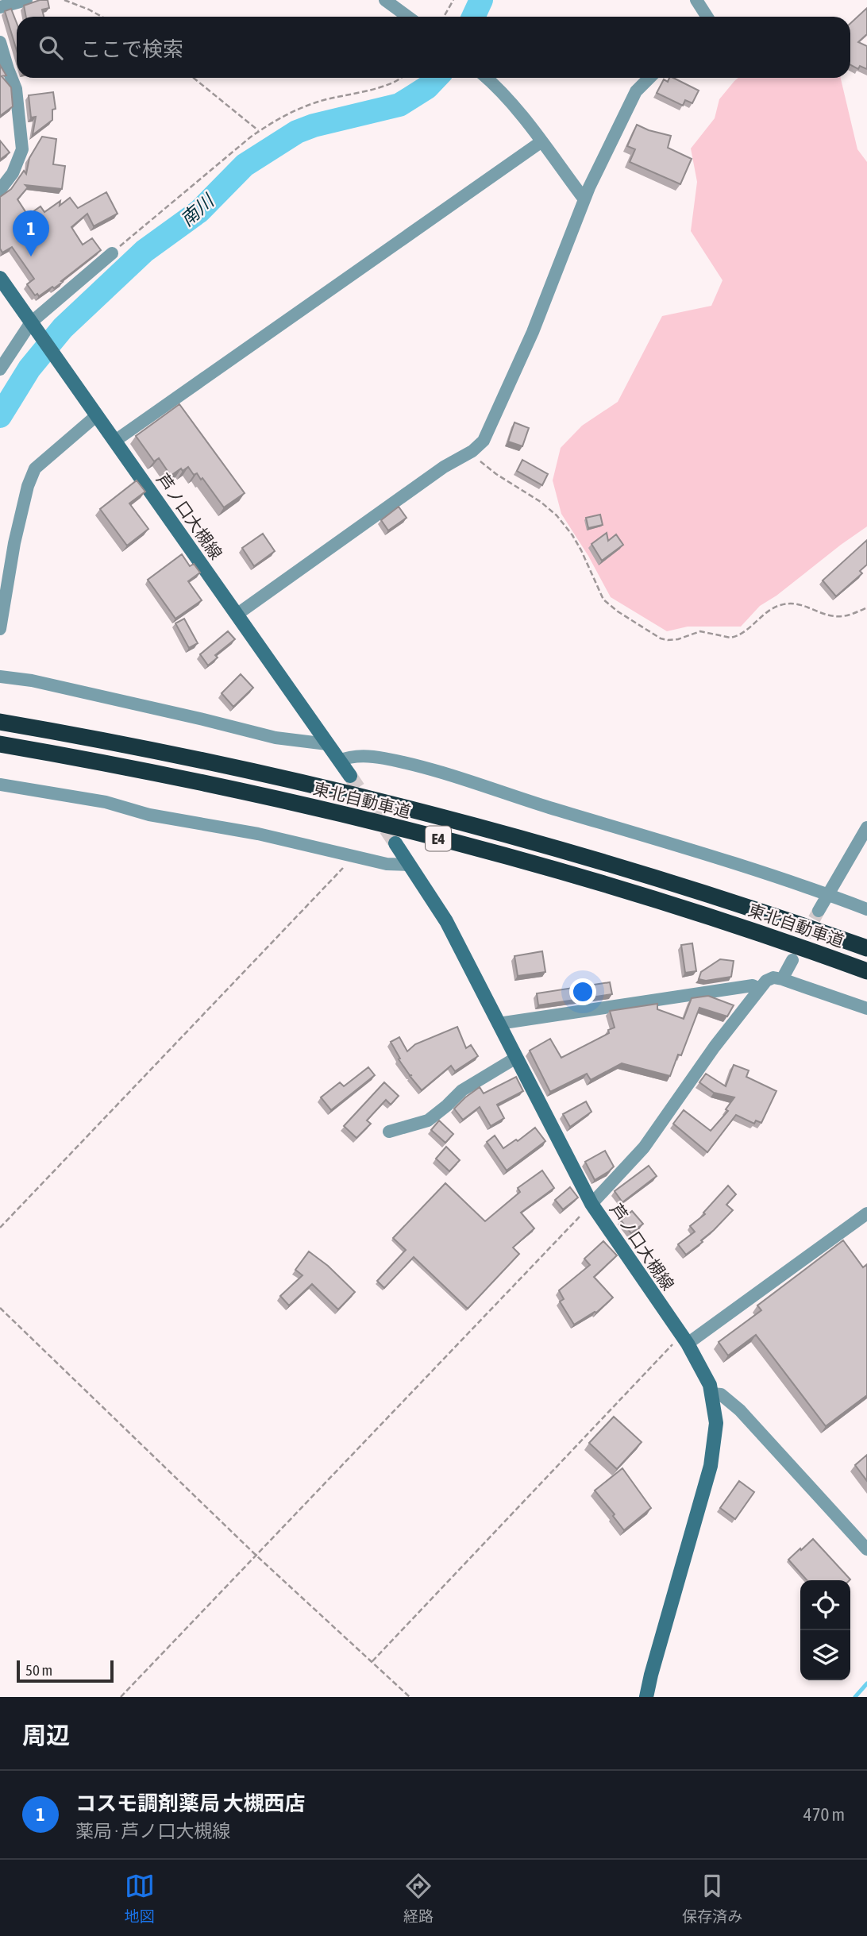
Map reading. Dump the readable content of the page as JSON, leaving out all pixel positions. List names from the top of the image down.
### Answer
{
  "streets": {
    "highway": ["東北自動車道", "E4"],
    "main road": ["芦ノ口大槻線"]
  },
  "water": ["南川"],
  "scale_bar": "50 m",
  "page": {
    "search": "ここで検索",
    "pins": "1",
    "scale": "50 m",
    "heading": "周辺",
    "list": [
      {
        "mark": "1",
        "name": "コスモ調剤薬局 大槻西店",
        "note": "薬局 · 芦ノ口大槻線",
        "value": "470 m"
      }
    ],
    "nav": ["地図", "経路", "保存済み"]
  }
}
